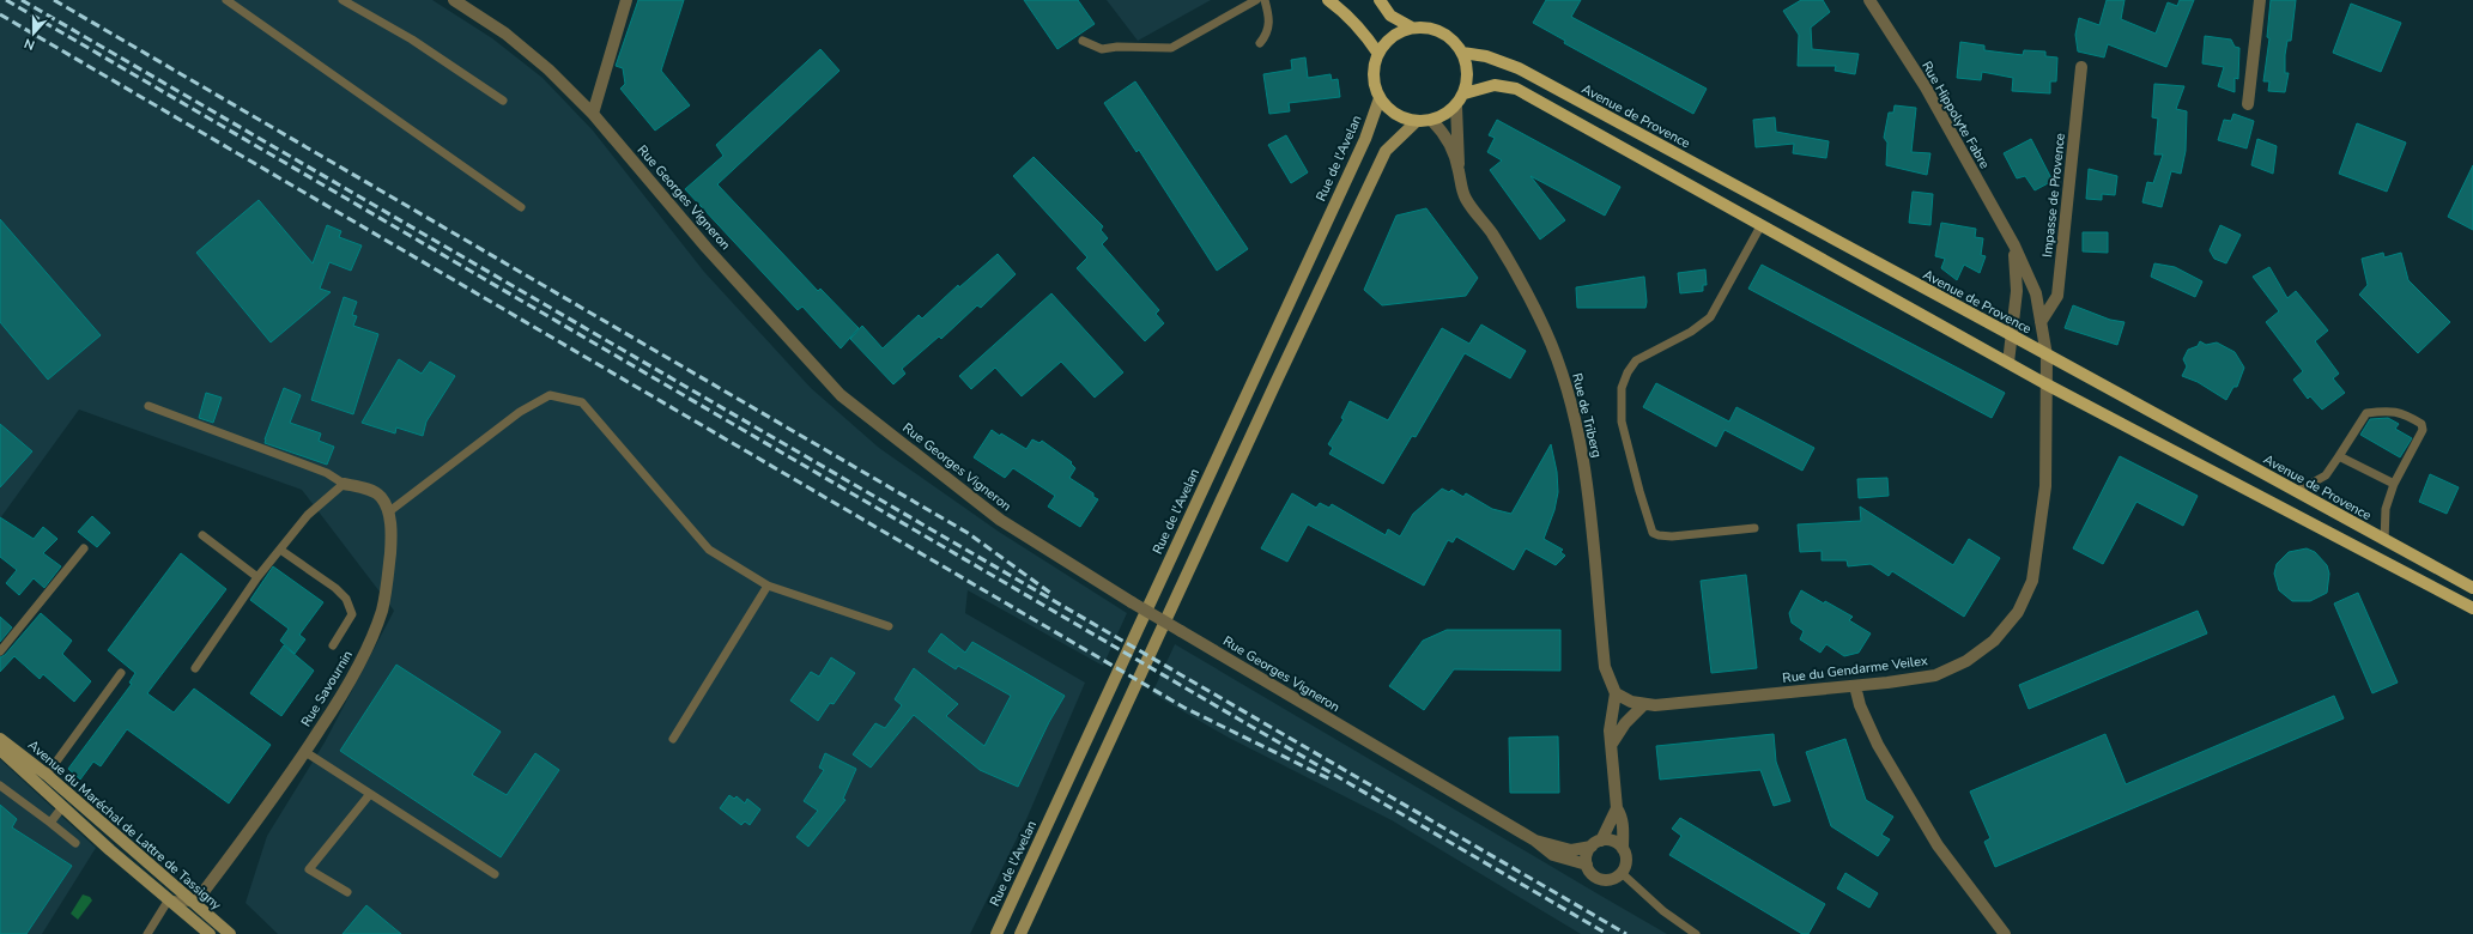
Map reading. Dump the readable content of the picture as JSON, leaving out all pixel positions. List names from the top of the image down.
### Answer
{
  "streets": {
    "main road": ["Avenue de Provence", "Rue de l'Avelan", "Avenue du Maréchal de Lattre de Tassigny"],
    "street": [
      "Rue Hippolyte Fabre",
      "Impasse de Provence",
      "Rue Georges Vigneron",
      "Rue de Triberg",
      "Rue du Gendarme Veilex",
      "Rue Savournin"
    ]
  },
  "crossings": [
    ["Rue Hippolyte Fabre", "Avenue de Provence"],
    ["Rue Hippolyte Fabre", "Impasse de Provence"],
    ["Rue Hippolyte Fabre", "Rue du Gendarme Veilex"],
    ["Avenue de Provence", "Rue de l'Avelan"],
    ["Avenue de Provence", "Rue de Triberg"],
    ["Avenue de Provence", "Rue du Gendarme Veilex"],
    ["Rue de l'Avelan", "Rue de Triberg"],
    ["Rue Savournin", "Avenue du Maréchal de Lattre de Tassigny"]
  ],
  "north": "bottom"
}
